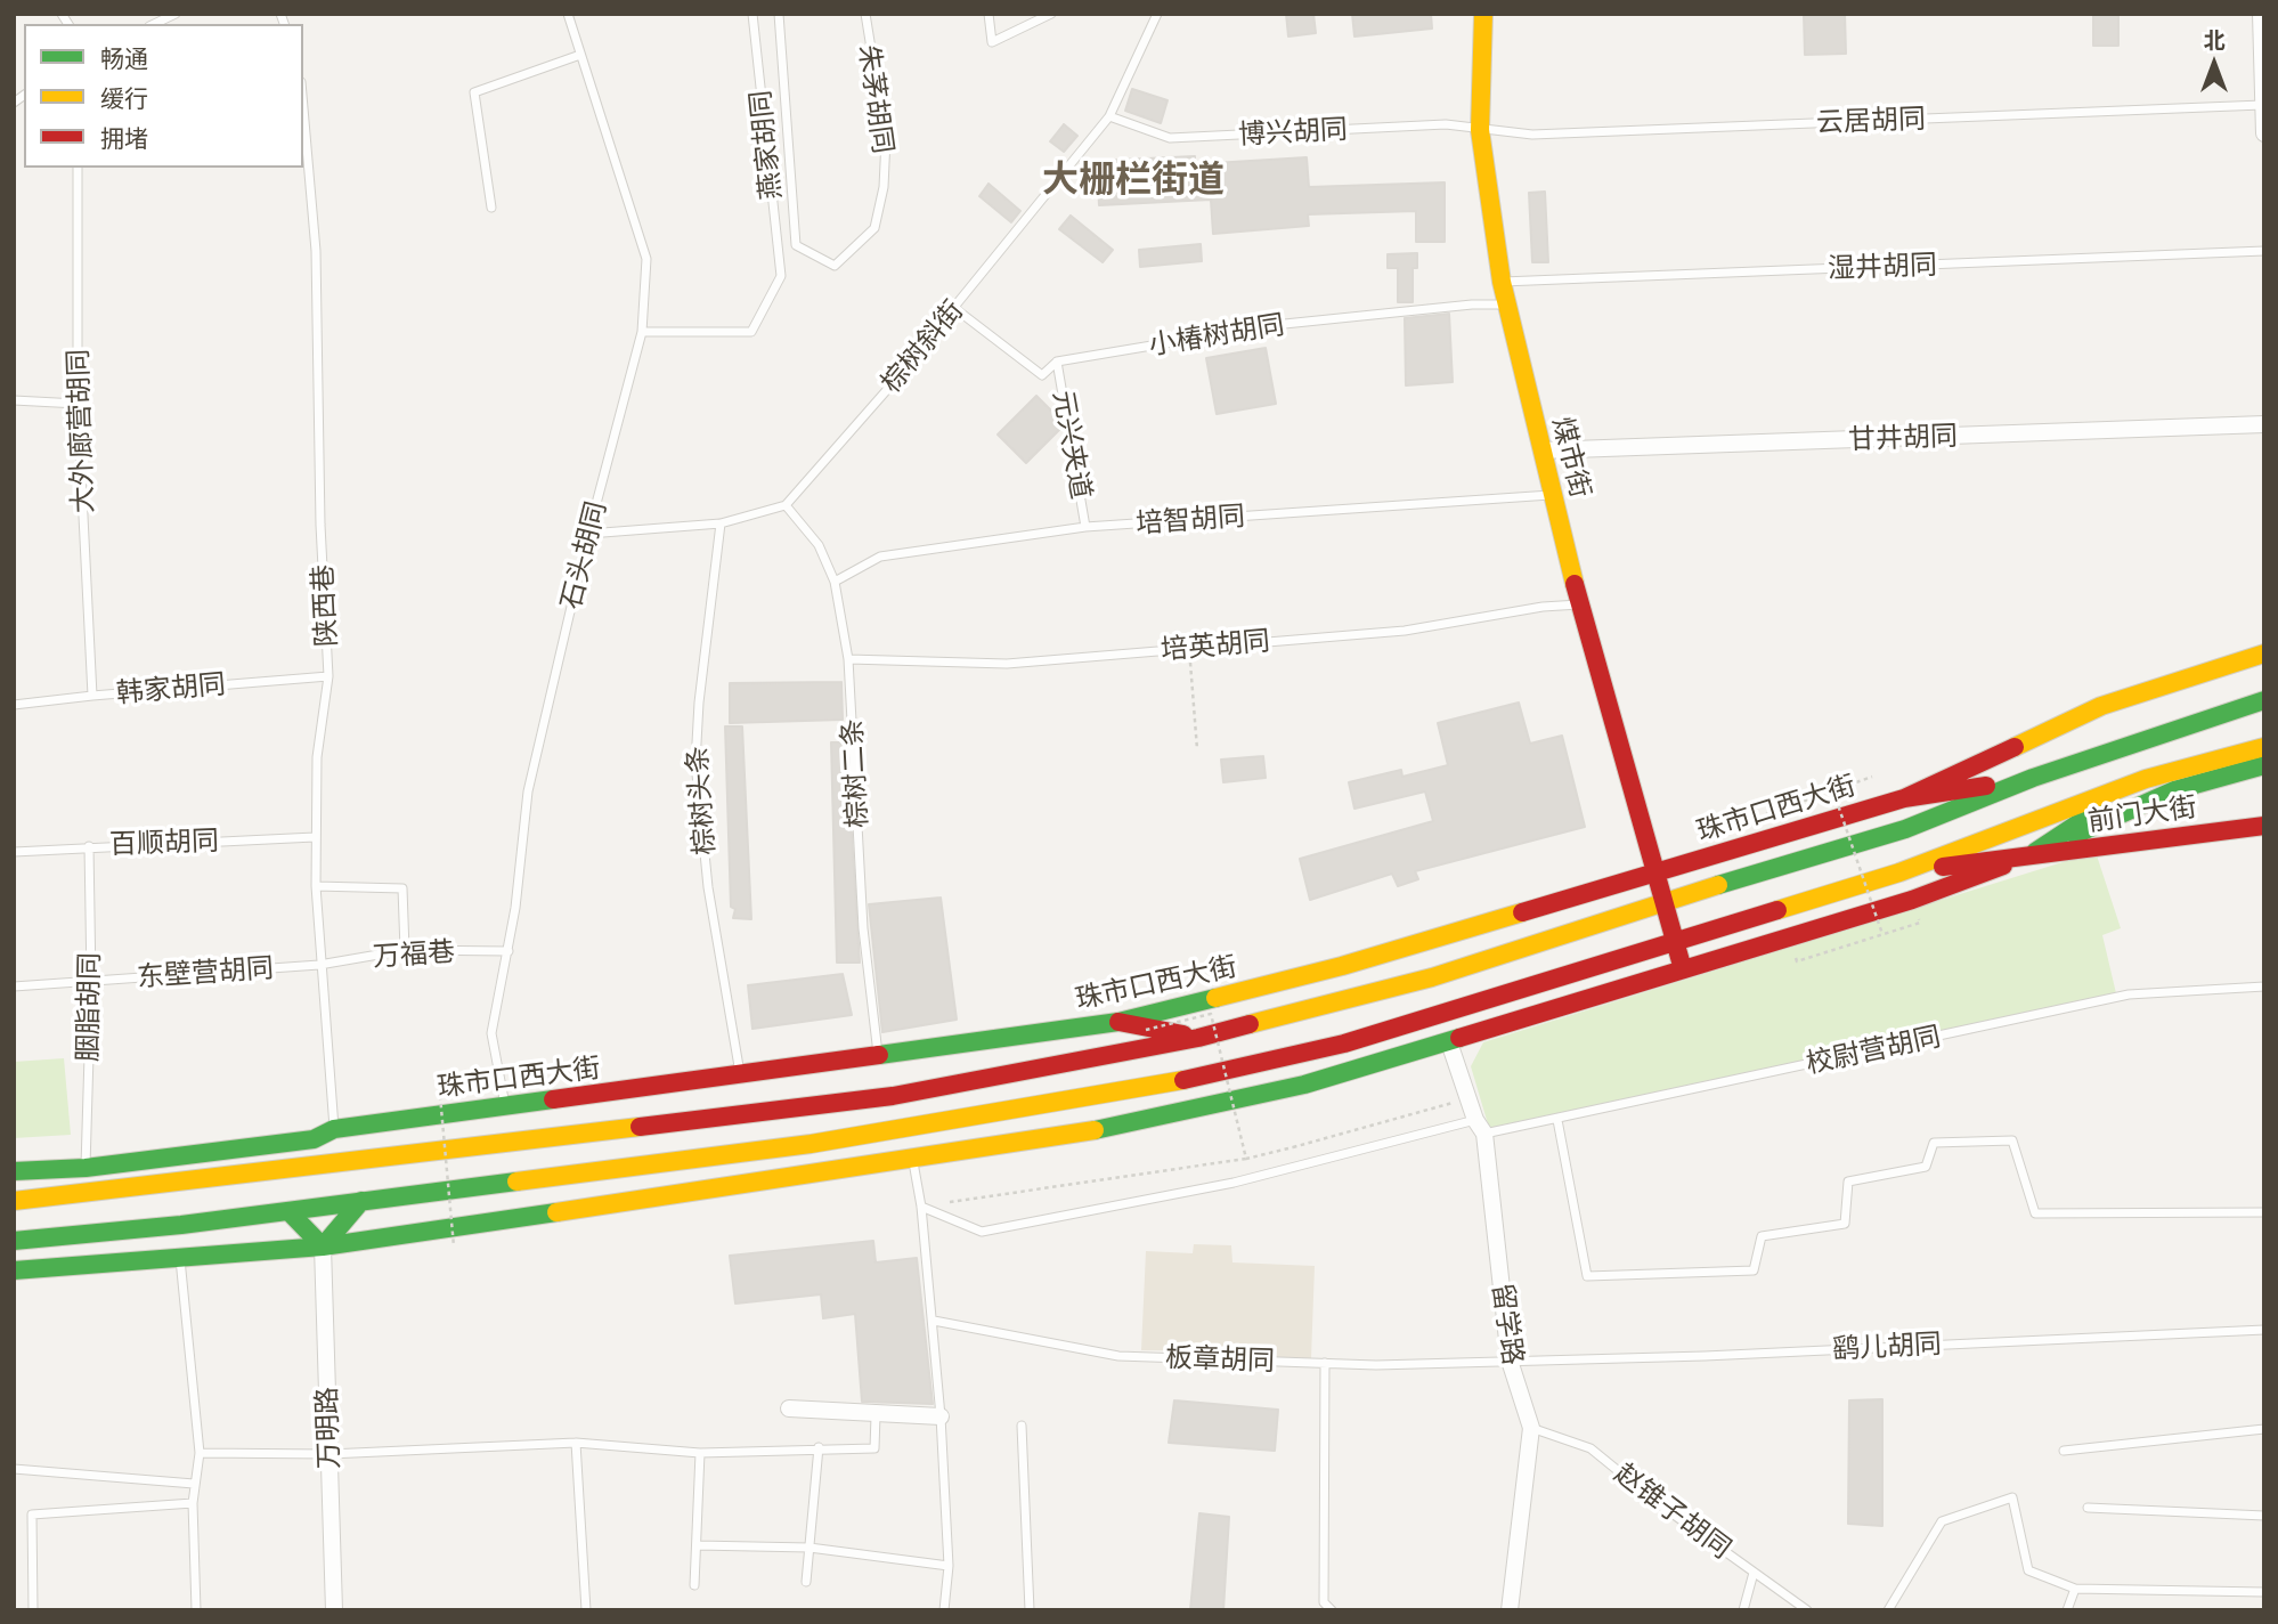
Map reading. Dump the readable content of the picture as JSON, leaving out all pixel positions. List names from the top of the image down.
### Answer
{
  "streets": {
    "main road": ["煤市街", "珠市口西大街", "前门大街"],
    "street": ["甘井胡同", "留学路", "万明路"],
    "lane": [
      "朱茅胡同",
      "云居胡同",
      "博兴胡同",
      "燕家胡同",
      "湿井胡同",
      "小椿树胡同",
      "棕树斜街",
      "大外廊营胡同",
      "元兴夹道",
      "培智胡同",
      "石头胡同",
      "陕西巷",
      "培英胡同",
      "韩家胡同",
      "棕树二条",
      "棕树头条",
      "百顺胡同",
      "万福巷",
      "东壁营胡同",
      "胭脂胡同",
      "校尉营胡同",
      "鹞儿胡同",
      "板章胡同",
      "赵锥子胡同"
    ]
  },
  "crossings": [
    ["云居胡同", "博兴胡同"],
    ["云居胡同", "煤市街"],
    ["博兴胡同", "棕树斜街"],
    ["博兴胡同", "煤市街"],
    ["燕家胡同", "石头胡同"],
    ["湿井胡同", "煤市街"],
    ["小椿树胡同", "棕树斜街"],
    ["小椿树胡同", "元兴夹道"],
    ["小椿树胡同", "煤市街"],
    ["棕树斜街", "棕树二条"],
    ["大外廊营胡同", "韩家胡同"],
    ["甘井胡同", "煤市街"],
    ["元兴夹道", "培智胡同"],
    ["煤市街", "培智胡同"],
    ["煤市街", "培英胡同"],
    ["煤市街", "珠市口西大街"],
    ["培智胡同", "棕树二条"],
    ["石头胡同", "珠市口西大街"],
    ["石头胡同", "万福巷"],
    ["陕西巷", "韩家胡同"],
    ["陕西巷", "珠市口西大街"],
    ["陕西巷", "百顺胡同"],
    ["陕西巷", "万福巷"],
    ["陕西巷", "东壁营胡同"],
    ["培英胡同", "棕树二条"],
    ["棕树二条", "珠市口西大街"],
    ["棕树头条", "珠市口西大街"],
    ["珠市口西大街", "胭脂胡同"],
    ["百顺胡同", "胭脂胡同"],
    ["万福巷", "东壁营胡同"],
    ["东壁营胡同", "胭脂胡同"],
    ["校尉营胡同", "留学路"],
    ["留学路", "鹞儿胡同"],
    ["留学路", "板章胡同"],
    ["留学路", "赵锥子胡同"],
    ["鹞儿胡同", "板章胡同"]
  ],
  "districts": ["大栅栏街道"],
  "legend": ["畅通", "缓行", "拥堵"],
  "north": "top"
}
